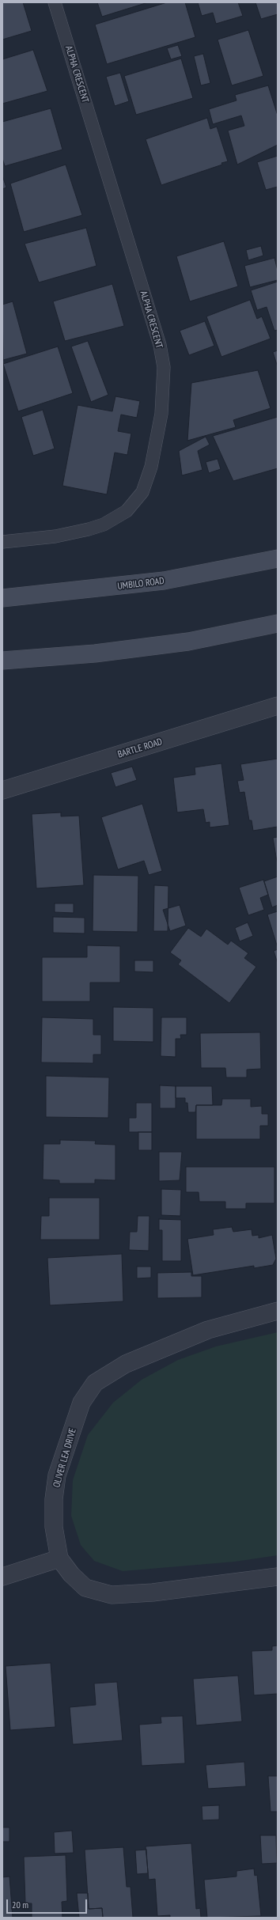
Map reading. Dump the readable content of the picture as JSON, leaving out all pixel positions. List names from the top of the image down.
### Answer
{
  "streets": {
    "main road": ["UMBILO ROAD"],
    "street": ["BARTLE ROAD", "OLIVER LEA DRIVE"],
    "lane": ["ALPHA CRESCENT"]
  },
  "scale_bar": "20 m"
}
